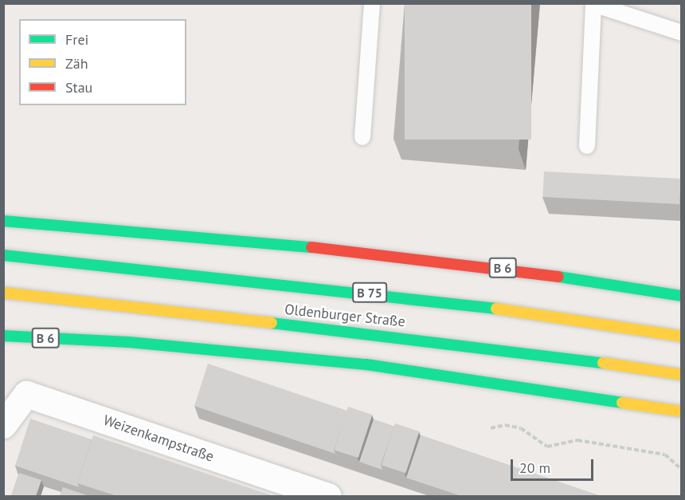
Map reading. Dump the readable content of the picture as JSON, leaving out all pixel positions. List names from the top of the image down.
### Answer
{
  "streets": {
    "highway": ["B 6", "B 75", "Oldenburger Straße"],
    "street": ["Weizenkampstraße"]
  },
  "legend": ["Frei", "Zäh", "Stau"],
  "scale_bar": "20 m"
}
